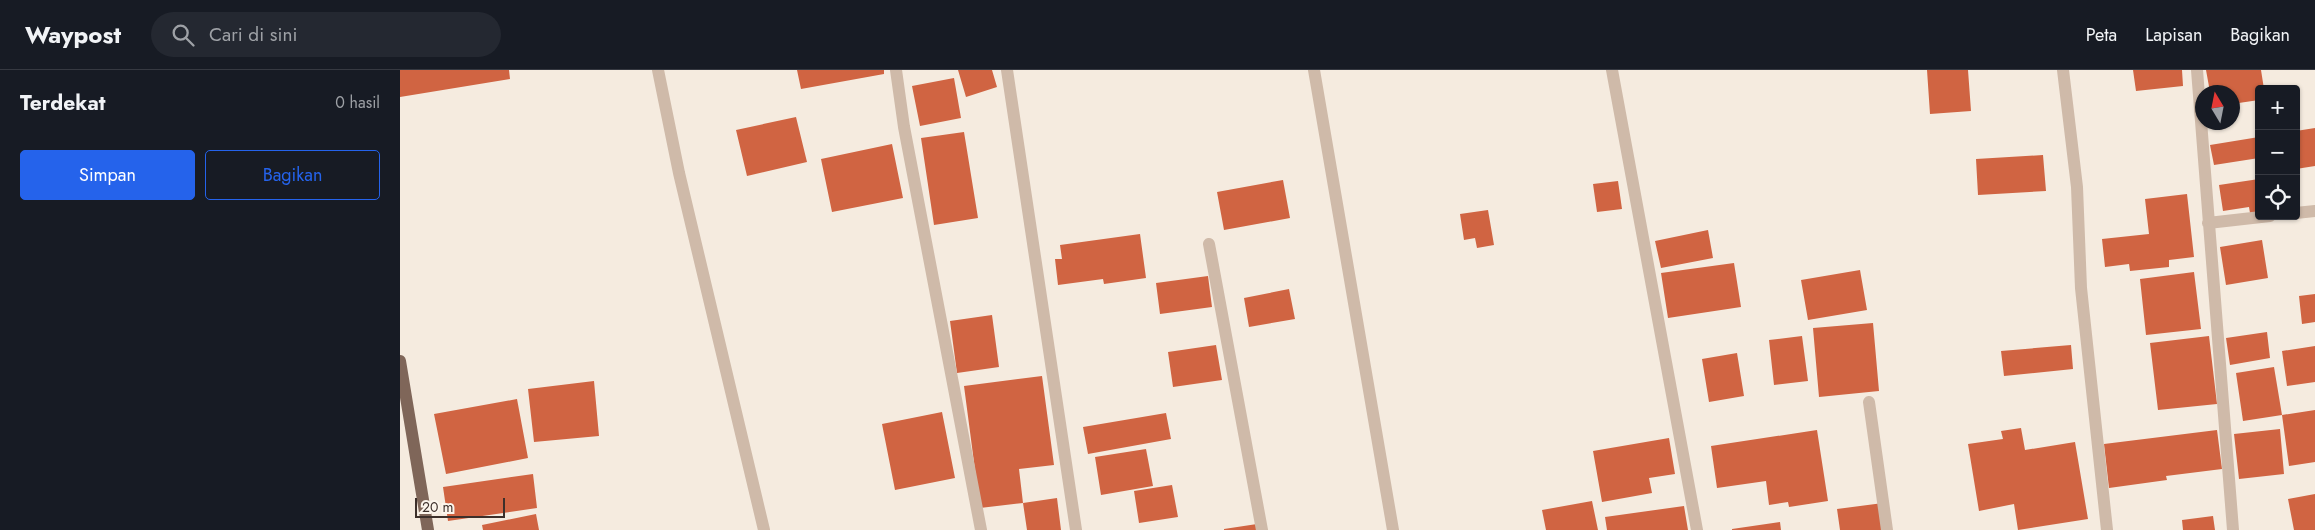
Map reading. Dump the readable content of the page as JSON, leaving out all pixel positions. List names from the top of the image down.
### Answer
{
  "scale_bar": "20 m",
  "north": "top",
  "page": {
    "header": "Waypost",
    "search": "Cari di sini",
    "nav": ["Peta", "Lapisan", "Bagikan"],
    "heading": ["Terdekat", "0 hasil"],
    "map_buttons": ["+", "−"],
    "buttons": ["Simpan", "Bagikan"],
    "scale": "20 m"
  }
}
